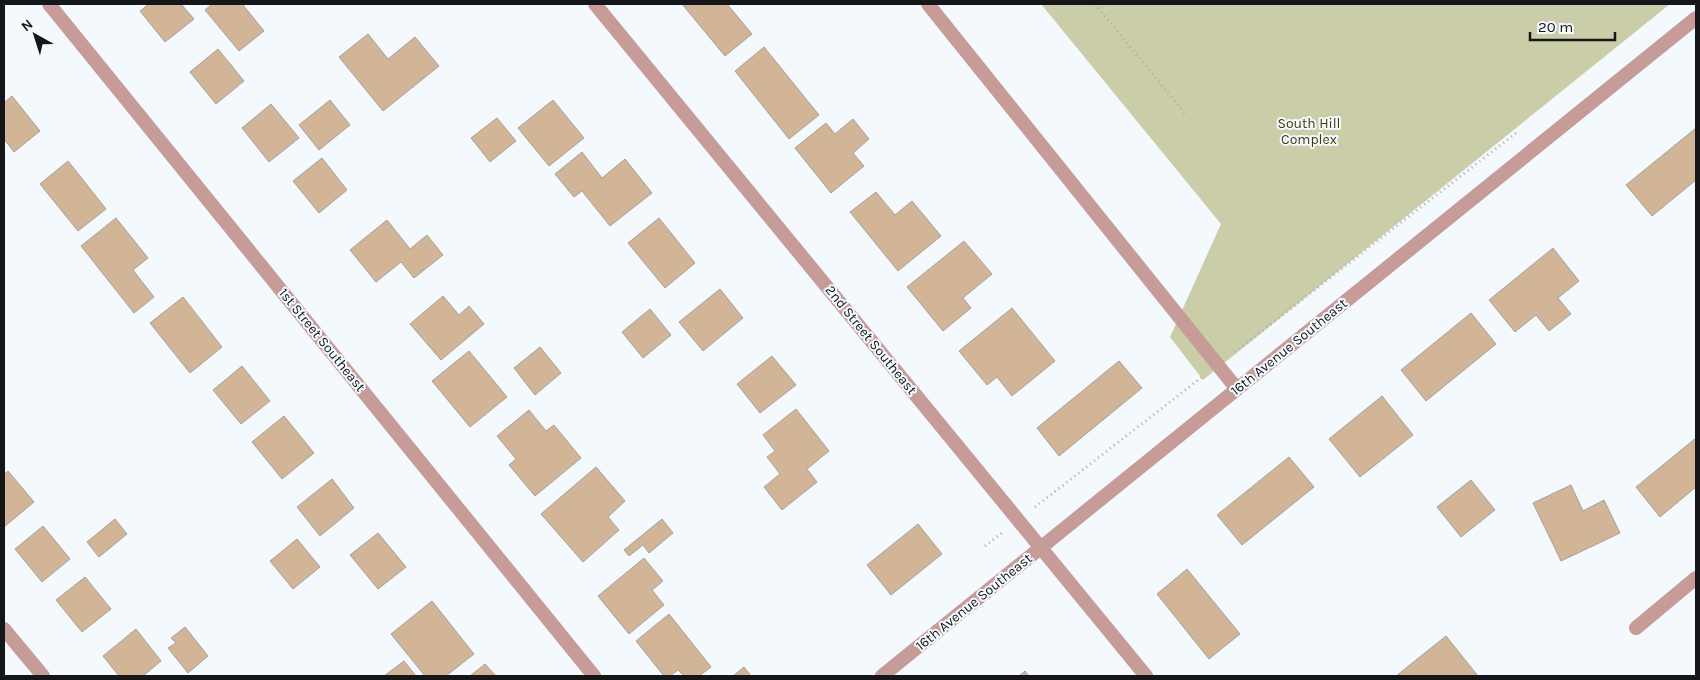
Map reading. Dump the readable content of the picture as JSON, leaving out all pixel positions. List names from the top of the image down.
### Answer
{
  "streets": {
    "street": ["1st Street Southeast", "2nd Street Southeast", "16th Avenue Southeast"]
  },
  "crossings": [
    ["2nd Street Southeast", "16th Avenue Southeast"]
  ],
  "parks": ["South Hill Complex"],
  "scale_bar": "20 m",
  "north": "top left"
}
